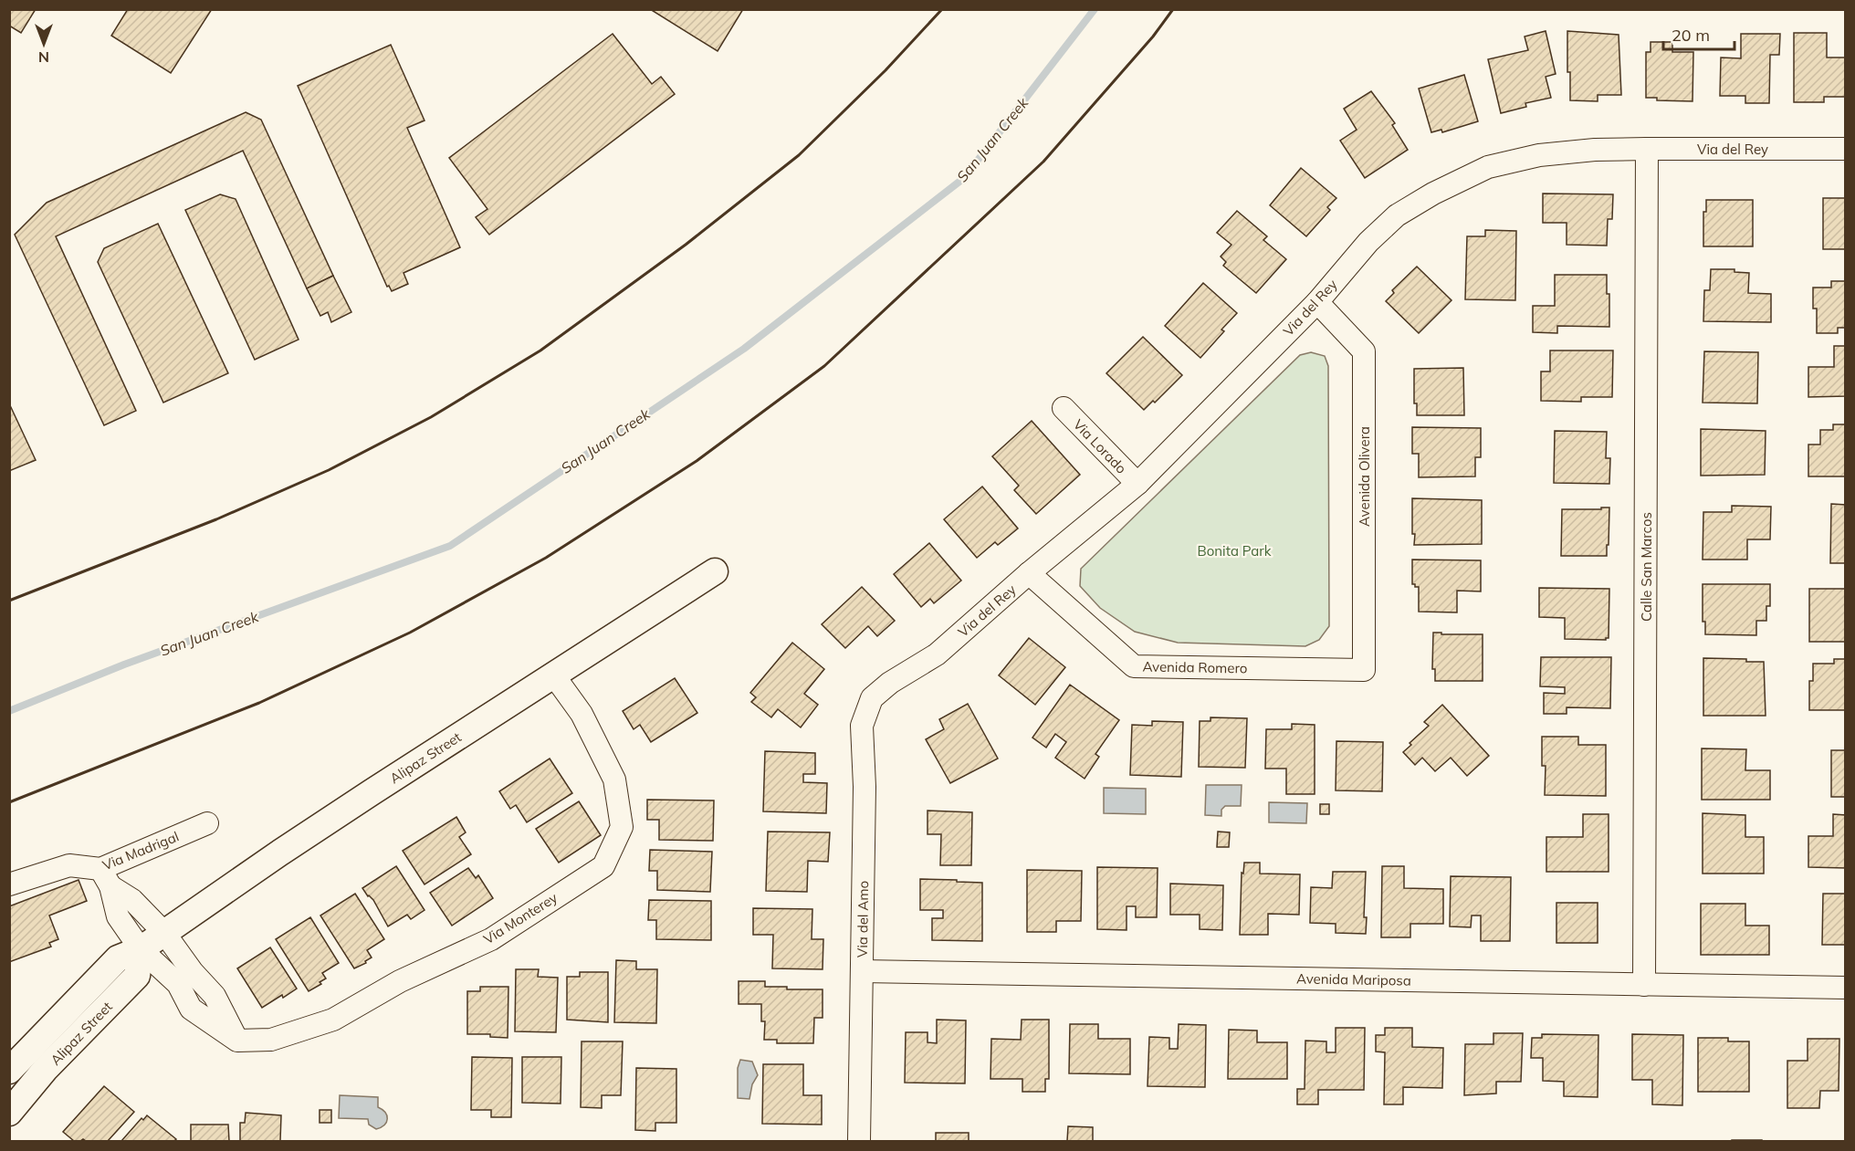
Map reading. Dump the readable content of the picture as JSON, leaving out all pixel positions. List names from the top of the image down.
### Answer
{
  "streets": {
    "street": [
      "Via del Rey",
      "Via Lorado",
      "Avenida Olivera",
      "Calle San Marcos",
      "Avenida Romero",
      "Alipaz Street",
      "Via Madrigal",
      "Via Monterey",
      "Via del Amo",
      "Avenida Mariposa"
    ]
  },
  "crossings": [
    ["Via del Rey", "Via Lorado"],
    ["Via del Rey", "Avenida Olivera"],
    ["Via del Rey", "Calle San Marcos"],
    ["Via del Rey", "Avenida Romero"],
    ["Via del Rey", "Via del Amo"],
    ["Avenida Olivera", "Avenida Romero"],
    ["Calle San Marcos", "Avenida Mariposa"],
    ["Alipaz Street", "Via Monterey"],
    ["Via del Amo", "Avenida Mariposa"]
  ],
  "water": ["San Juan Creek"],
  "parks": ["Bonita Park"],
  "scale_bar": "20 m",
  "north": "bottom"
}
